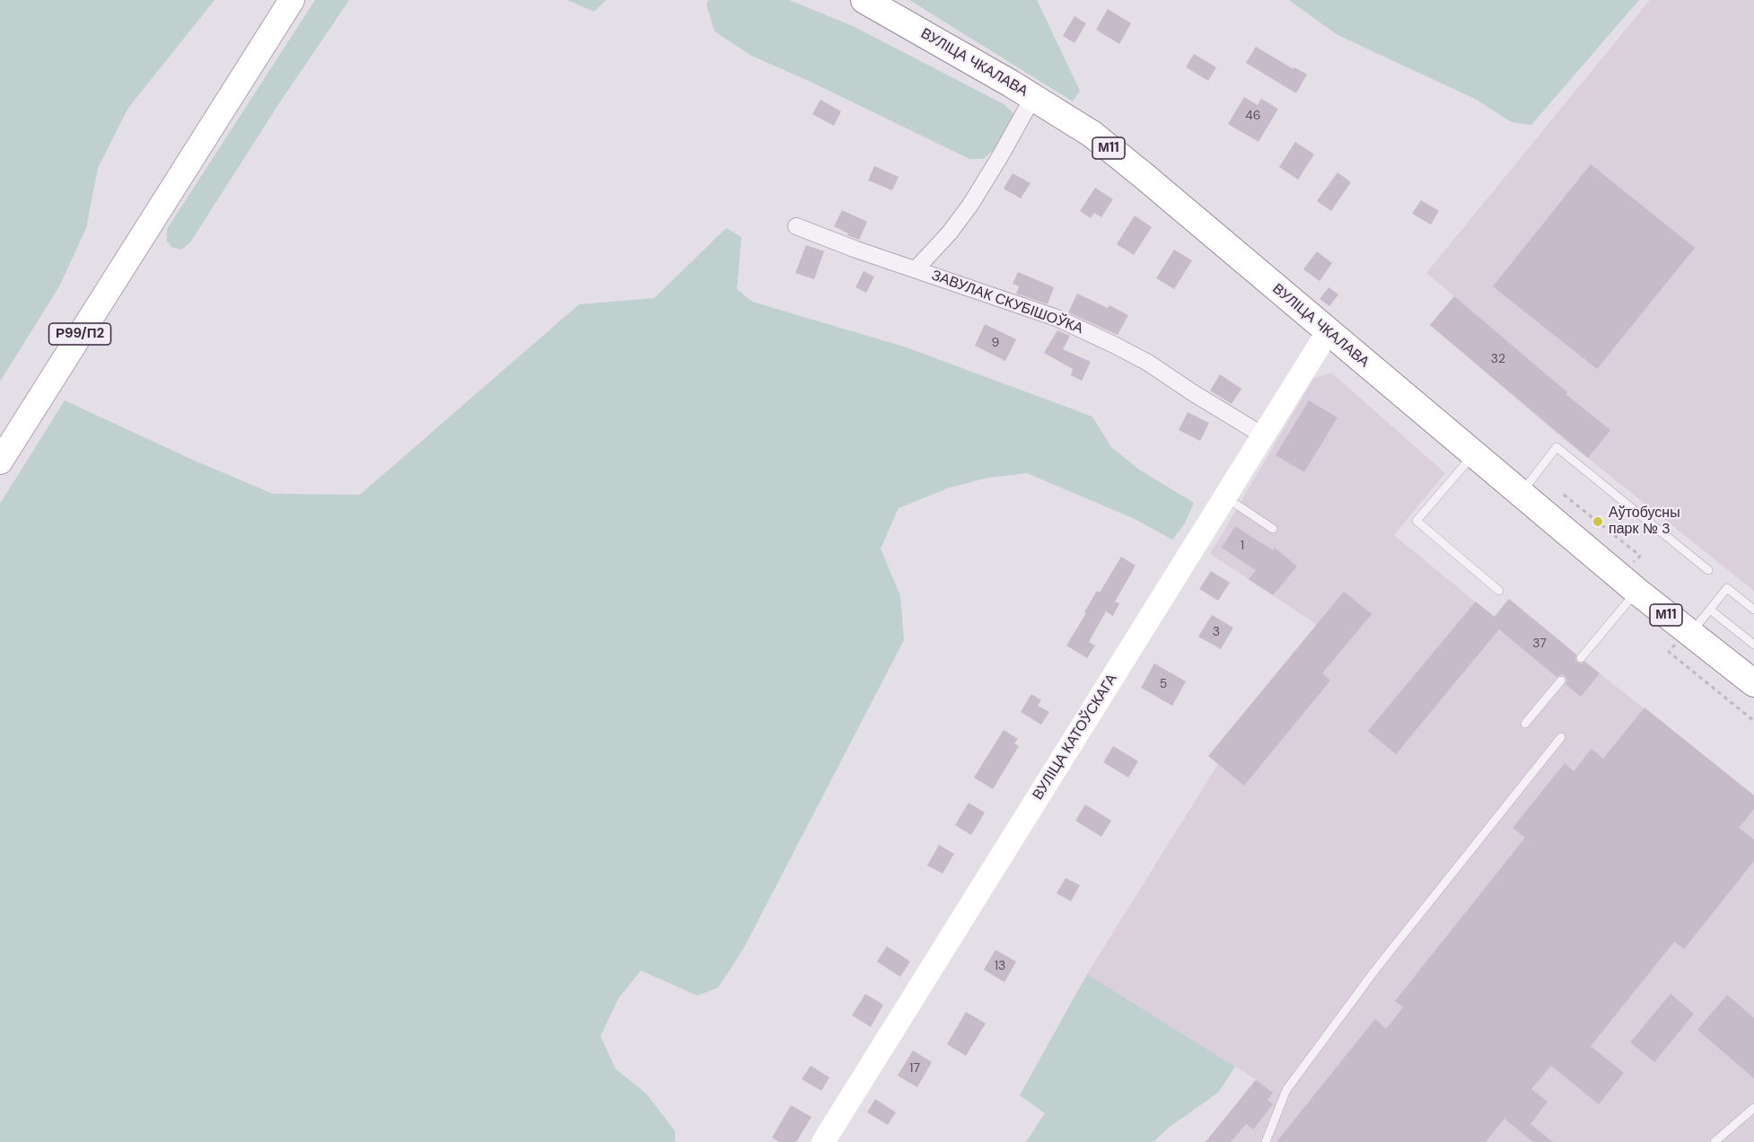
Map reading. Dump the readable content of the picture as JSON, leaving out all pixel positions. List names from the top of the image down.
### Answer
{
  "streets": {
    "highway": ["ВУЛІЦА ЧКАЛАВА", "М11"],
    "main road": ["Р99/П2", "ВУЛІЦА КАТОЎСКАГА"],
    "street": ["ЗАВУЛАК СКУБІШОЎКА"]
  },
  "crossings": [
    ["ВУЛІЦА ЧКАЛАВА", "ВУЛІЦА КАТОЎСКАГА"],
    ["ЗАВУЛАК СКУБІШОЎКА", "ВУЛІЦА КАТОЎСКАГА"]
  ],
  "places": ["Аўтобусны парк № 3"],
  "house_numbers": [
    "46",
    "9",
    "32",
    "1",
    "3",
    "37",
    "5",
    "13",
    "17"
  ]
}
